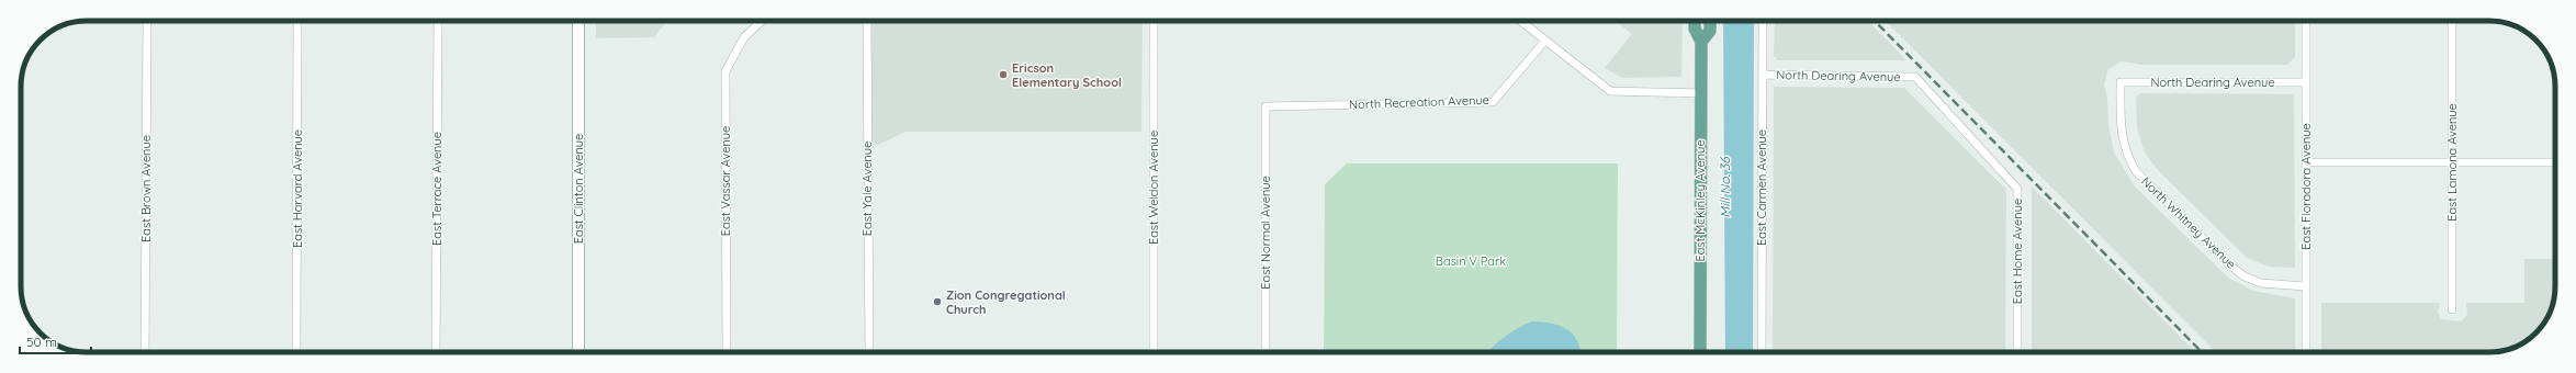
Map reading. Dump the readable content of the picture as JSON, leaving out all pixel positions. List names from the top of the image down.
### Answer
{
  "streets": {
    "main road": ["East Clinton Avenue", "East McKinley Avenue"],
    "street": [
      "North Dearing Avenue",
      "North Recreation Avenue",
      "East Lamona Avenue",
      "East Vassar Avenue",
      "East Floradora Avenue",
      "East Weldon Avenue",
      "East Carmen Avenue",
      "East Brown Avenue",
      "East Harvard Avenue",
      "East Terrace Avenue",
      "East Yale Avenue",
      "North Whitney Avenue",
      "East Normal Avenue",
      "East Home Avenue"
    ]
  },
  "crossings": [
    ["North Dearing Avenue", "East Floradora Avenue"],
    ["North Dearing Avenue", "East Carmen Avenue"],
    ["North Dearing Avenue", "North Whitney Avenue"],
    ["North Dearing Avenue", "East Home Avenue"],
    ["North Recreation Avenue", "East Normal Avenue"],
    ["East Floradora Avenue", "North Whitney Avenue"]
  ],
  "water": ["Mill No. 36"],
  "parks": ["Basin V Park"],
  "places": ["Ericson Elementary School", "Zion Congregational Church"],
  "scale_bar": "50 m"
}
